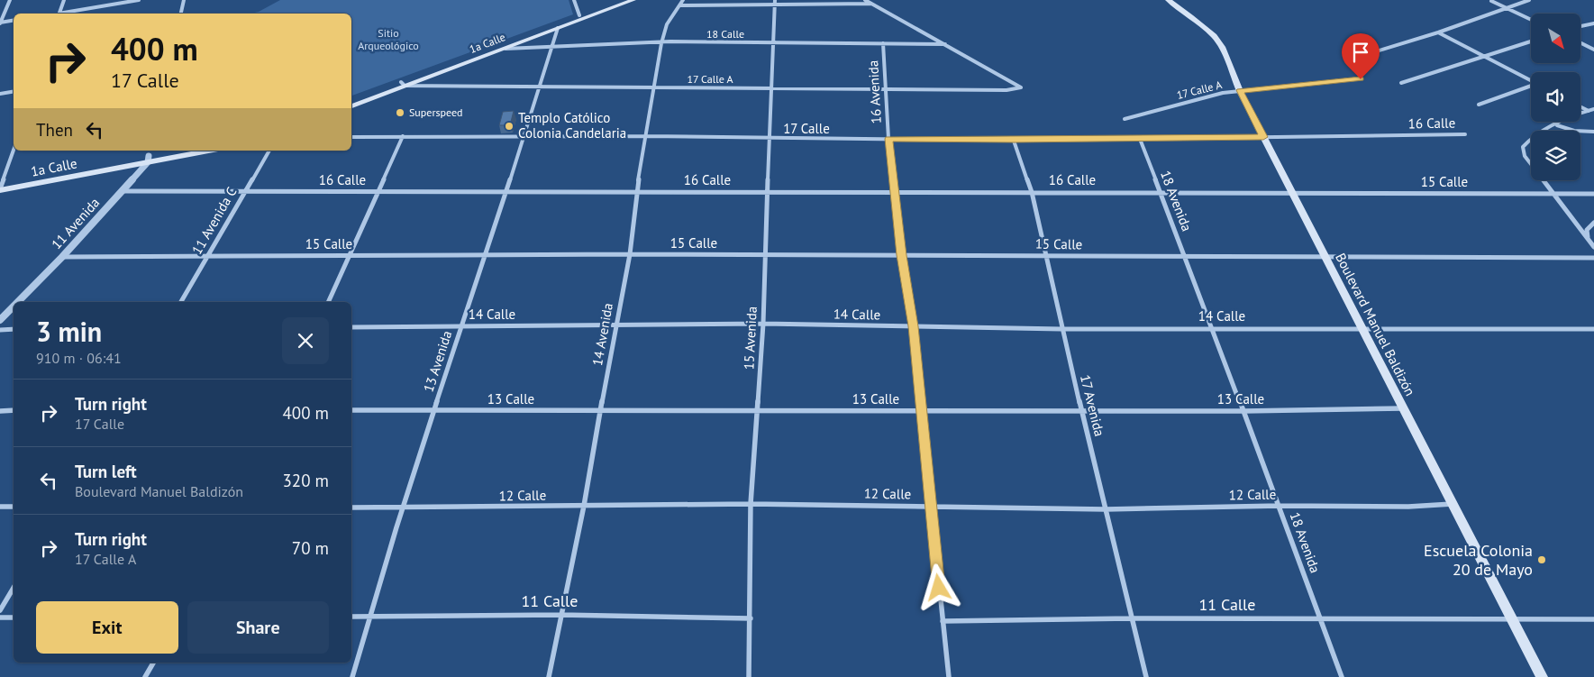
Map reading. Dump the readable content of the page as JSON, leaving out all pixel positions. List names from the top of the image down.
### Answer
{
  "streets": {
    "main road": ["1a Calle", "Boulevard Manuel Baldizón"],
    "street": [
      "18 Calle",
      "17 Calle A",
      "16 Avenida",
      "16 Calle",
      "17 Calle",
      "15 Calle",
      "18 Avenida",
      "11 Avenida C",
      "11 Avenida",
      "14 Calle",
      "14 Avenida",
      "15 Avenida",
      "13 Avenida",
      "13 Calle",
      "17 Avenida",
      "12 Calle",
      "11 Calle"
    ]
  },
  "crossings": [
    ["18 Calle", "1a Calle"],
    ["18 Calle", "17 Calle A"],
    ["18 Calle", "16 Avenida"],
    ["18 Calle", "14 Avenida"],
    ["18 Calle", "15 Avenida"],
    ["18 Calle", "13 Avenida"],
    ["1a Calle", "17 Calle A"],
    ["1a Calle", "11 Avenida"],
    ["1a Calle", "13 Avenida"],
    ["17 Calle A", "16 Avenida"],
    ["17 Calle A", "Boulevard Manuel Baldizón"],
    ["17 Calle A", "14 Avenida"],
    ["17 Calle A", "15 Avenida"],
    ["17 Calle A", "13 Avenida"],
    ["16 Avenida", "16 Calle"],
    ["16 Avenida", "17 Calle"],
    ["16 Avenida", "15 Calle"],
    ["16 Avenida", "14 Calle"],
    ["16 Avenida", "13 Calle"],
    ["16 Avenida", "12 Calle"],
    ["16 Avenida", "11 Calle"],
    ["16 Calle", "17 Calle"],
    ["16 Calle", "15 Calle"],
    ["16 Calle", "18 Avenida"],
    ["16 Calle", "11 Avenida C"],
    ["16 Calle", "11 Avenida"],
    ["16 Calle", "Boulevard Manuel Baldizón"],
    ["16 Calle", "14 Avenida"],
    ["16 Calle", "15 Avenida"],
    ["16 Calle", "13 Avenida"],
    ["16 Calle", "17 Avenida"],
    ["17 Calle", "18 Avenida"],
    ["17 Calle", "Boulevard Manuel Baldizón"],
    ["17 Calle", "14 Avenida"],
    ["17 Calle", "15 Avenida"],
    ["17 Calle", "13 Avenida"],
    ["17 Calle", "17 Avenida"],
    ["15 Calle", "18 Avenida"],
    ["15 Calle", "11 Avenida C"],
    ["15 Calle", "11 Avenida"],
    ["15 Calle", "Boulevard Manuel Baldizón"],
    ["15 Calle", "14 Avenida"],
    ["15 Calle", "15 Avenida"],
    ["15 Calle", "13 Avenida"],
    ["15 Calle", "17 Avenida"],
    ["18 Avenida", "14 Calle"],
    ["18 Avenida", "13 Calle"],
    ["18 Avenida", "12 Calle"],
    ["18 Avenida", "11 Calle"],
    ["14 Calle", "Boulevard Manuel Baldizón"],
    ["14 Calle", "14 Avenida"],
    ["14 Calle", "15 Avenida"],
    ["14 Calle", "13 Avenida"],
    ["14 Calle", "17 Avenida"],
    ["Boulevard Manuel Baldizón", "13 Calle"],
    ["Boulevard Manuel Baldizón", "12 Calle"],
    ["Boulevard Manuel Baldizón", "11 Calle"],
    ["14 Avenida", "13 Calle"],
    ["14 Avenida", "12 Calle"],
    ["14 Avenida", "11 Calle"],
    ["15 Avenida", "13 Calle"],
    ["15 Avenida", "12 Calle"],
    ["15 Avenida", "11 Calle"],
    ["13 Avenida", "13 Calle"],
    ["13 Avenida", "12 Calle"],
    ["13 Avenida", "11 Calle"],
    ["13 Calle", "17 Avenida"],
    ["17 Avenida", "12 Calle"],
    ["17 Avenida", "11 Calle"]
  ],
  "parks": ["Sitio Arqueológico"],
  "places": ["Superspeed", "Templo Católico Colonia Candelaria", "Escuela Colonia 20 de Mayo"],
  "north": "bottom right",
  "page": {
    "turn": ["400 m", "17 Calle"],
    "then": "Then",
    "heading": ["3 min", "910 m · 06:41"],
    "list": [
      {
        "name": "Turn right",
        "note": "17 Calle",
        "value": "400 m"
      },
      {
        "name": "Turn left",
        "note": "Boulevard Manuel Baldizón",
        "value": "320 m"
      },
      {
        "name": "Turn right",
        "note": "17 Calle A",
        "value": "70 m"
      }
    ],
    "buttons": ["Exit", "Share"]
  }
}
